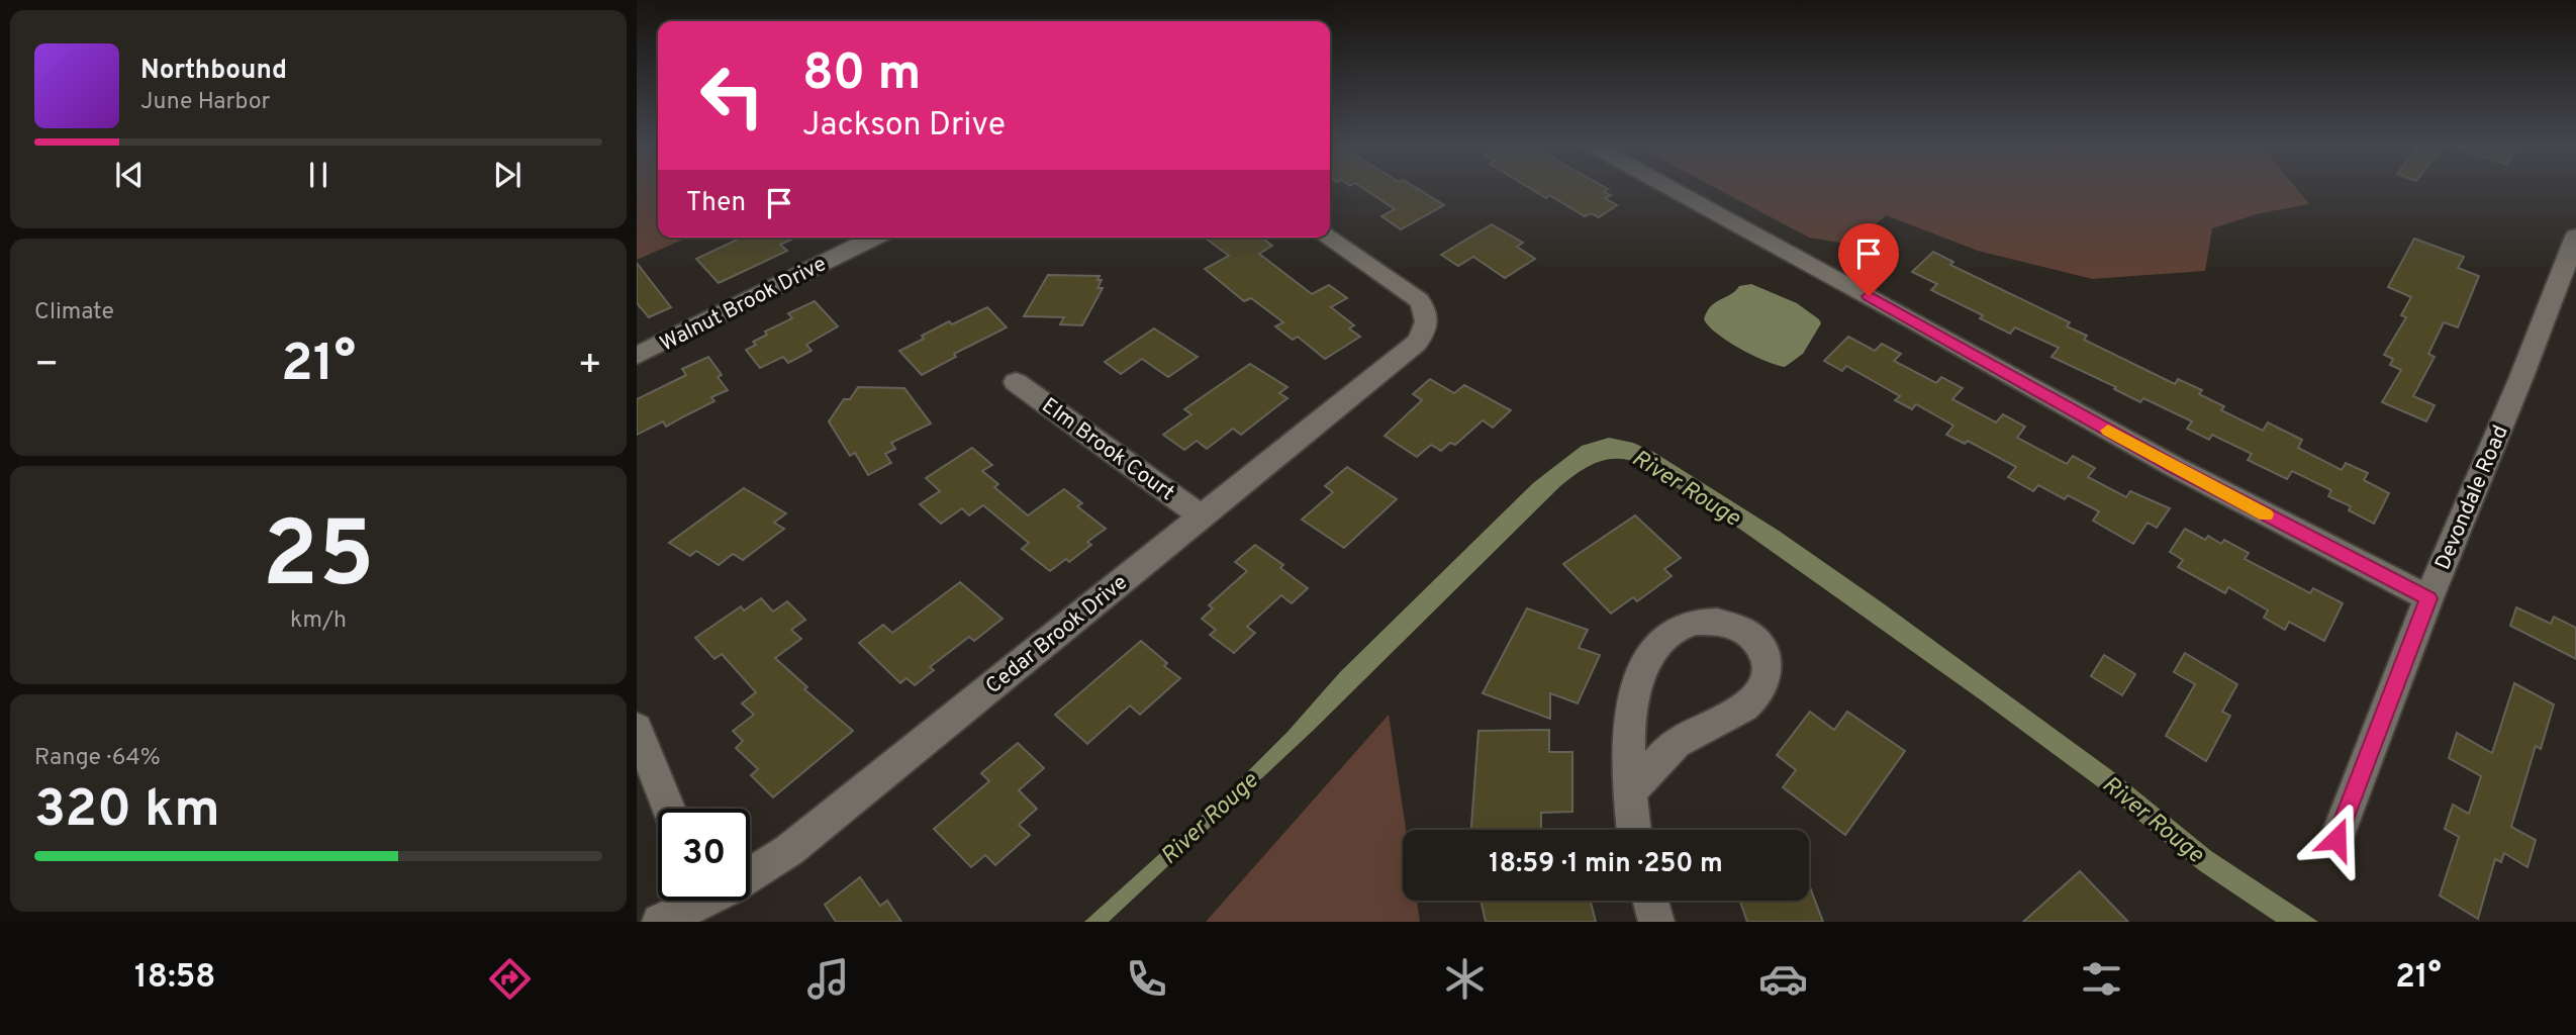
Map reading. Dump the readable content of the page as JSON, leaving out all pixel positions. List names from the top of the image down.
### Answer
{
  "streets": {
    "street": [
      "Walnut Brook Drive",
      "Elm Brook Court",
      "Devondale Road",
      "Cedar Brook Drive"
    ]
  },
  "crossings": [
    ["Elm Brook Court", "Cedar Brook Drive"]
  ],
  "water": ["River Rouge"],
  "page": {
    "turn": ["80 m", "Jackson Drive"],
    "song": ["Northbound", "June Harbor"],
    "then": "Then",
    "tile": [
      "Climate",
      ["25", "km/h"],
      ["Range · 64%", "320 km"]
    ],
    "heat": ["−", "21°", "+"],
    "limit": "30",
    "trip": "18:59 · 1 min · 250 m",
    "tabs": ["18:58", "21°"]
  }
}
